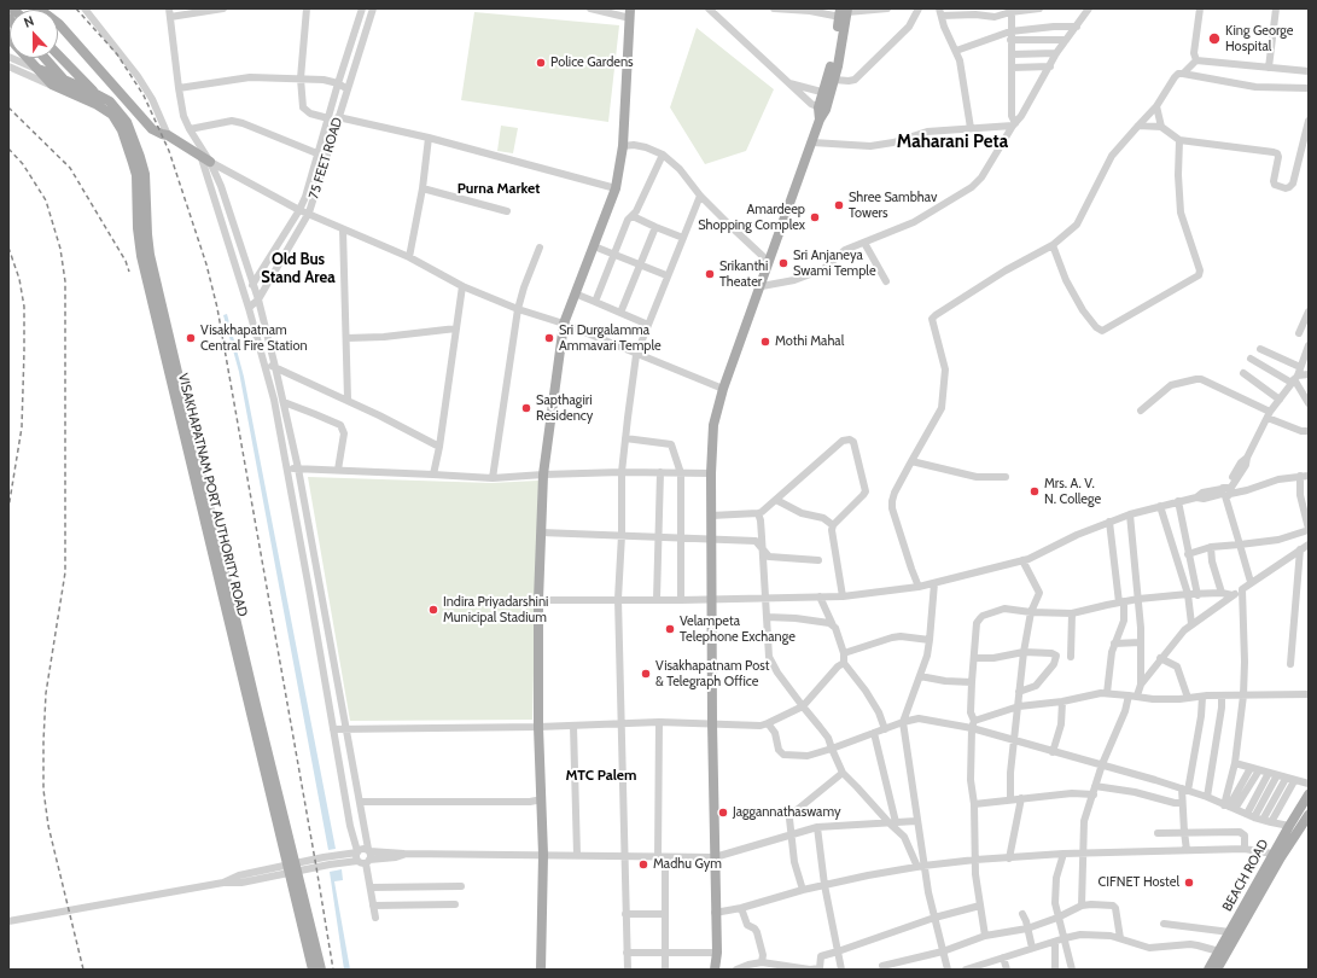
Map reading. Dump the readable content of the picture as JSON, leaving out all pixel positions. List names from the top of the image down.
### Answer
{
  "streets": {
    "main road": ["VISAKHAPATNAM PORT AUTHORITY ROAD", "BEACH ROAD"],
    "street": ["75 FEET ROAD"]
  },
  "districts": [
    "Maharani Peta",
    "Purna Market",
    "Old Bus Stand Area",
    "MTC Palem"
  ],
  "places": [
    "King George Hospital",
    "Police Gardens",
    "Shree Sambhav Towers",
    "Amardeep Shopping Complex",
    "Sri Anjaneya Swami Temple",
    "Srikanthi Theater",
    "Visakhapatnam Central Fire Station",
    "Sri Durgalamma Ammavari Temple",
    "Mothi Mahal",
    "Sapthagiri Residency",
    "Mrs. A. V. N. College",
    "Indira Priyadarshini Municipal Stadium",
    "Velampeta Telephone Exchange",
    "Visakhapatnam Post & Telegraph Office",
    "Jaggannathaswamy",
    "Madhu Gym",
    "CIFNET Hostel"
  ],
  "north": "top"
}
